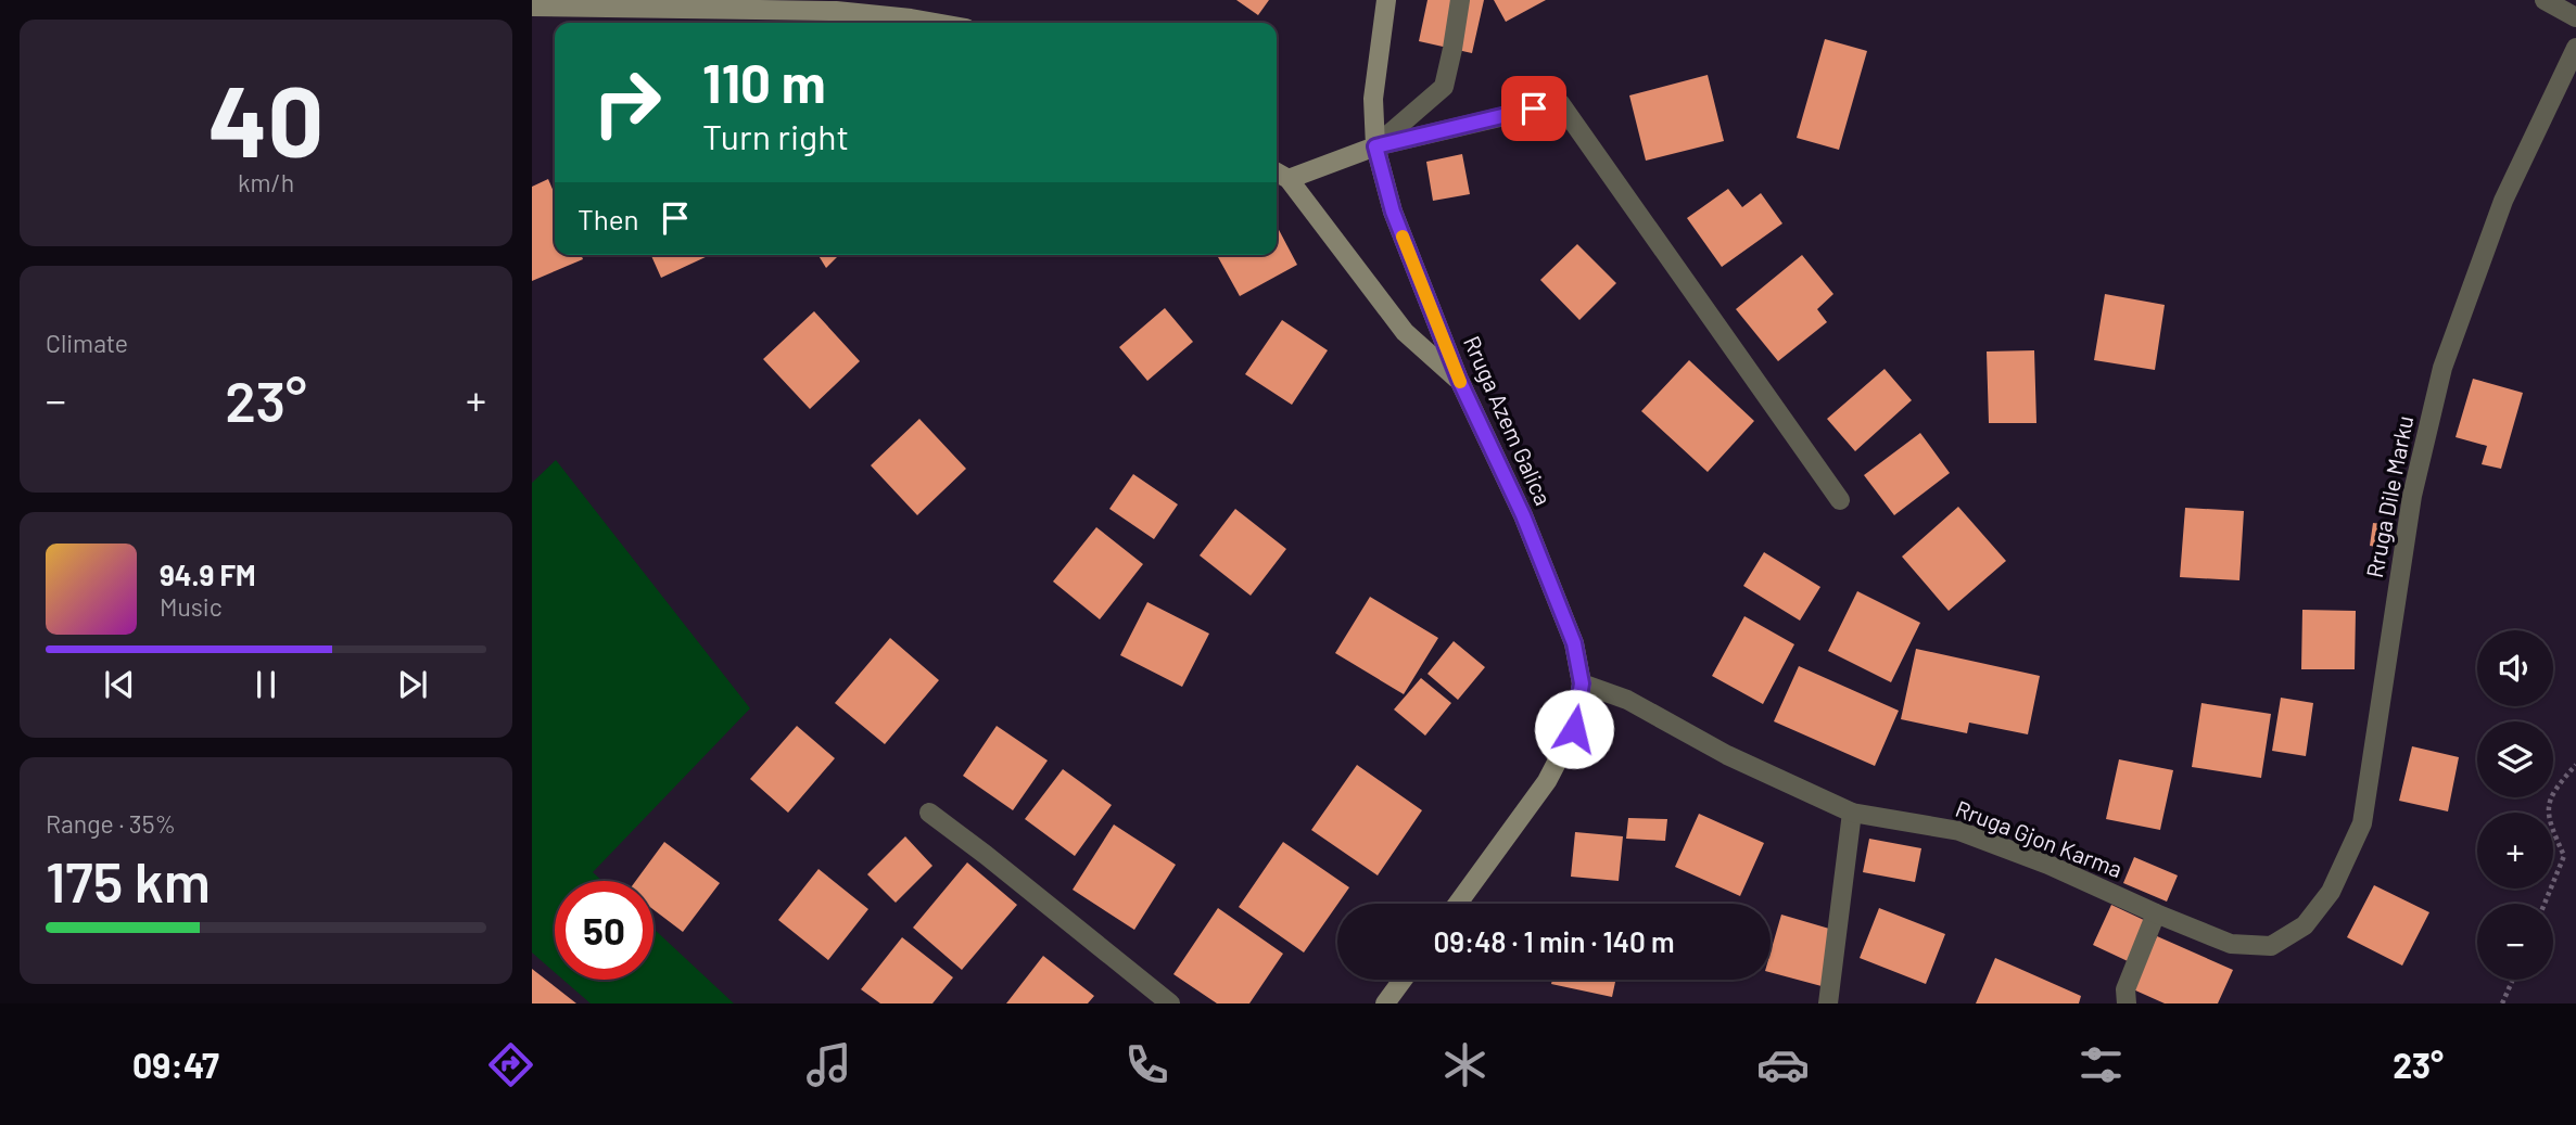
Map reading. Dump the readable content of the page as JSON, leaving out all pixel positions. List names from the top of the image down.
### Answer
{
  "streets": {
    "main road": ["Rruga Azem Galica"],
    "street": ["Rruga Dile Marku", "Rruga Gjon Karma"]
  },
  "crossings": [
    ["Rruga Azem Galica", "Rruga Gjon Karma"],
    ["Rruga Dile Marku", "Rruga Gjon Karma"]
  ],
  "page": {
    "tile": [
      ["40", "km/h"],
      "Climate",
      ["Range · 35%", "175 km"]
    ],
    "turn": ["110 m", "Turn right"],
    "then": "Then",
    "heat": ["−", "23°", "+"],
    "song": ["94.9 FM", "Music"],
    "map_buttons": ["+", "−"],
    "limit": "50",
    "trip": "09:48 · 1 min · 140 m",
    "tabs": ["09:47", "23°"]
  }
}
